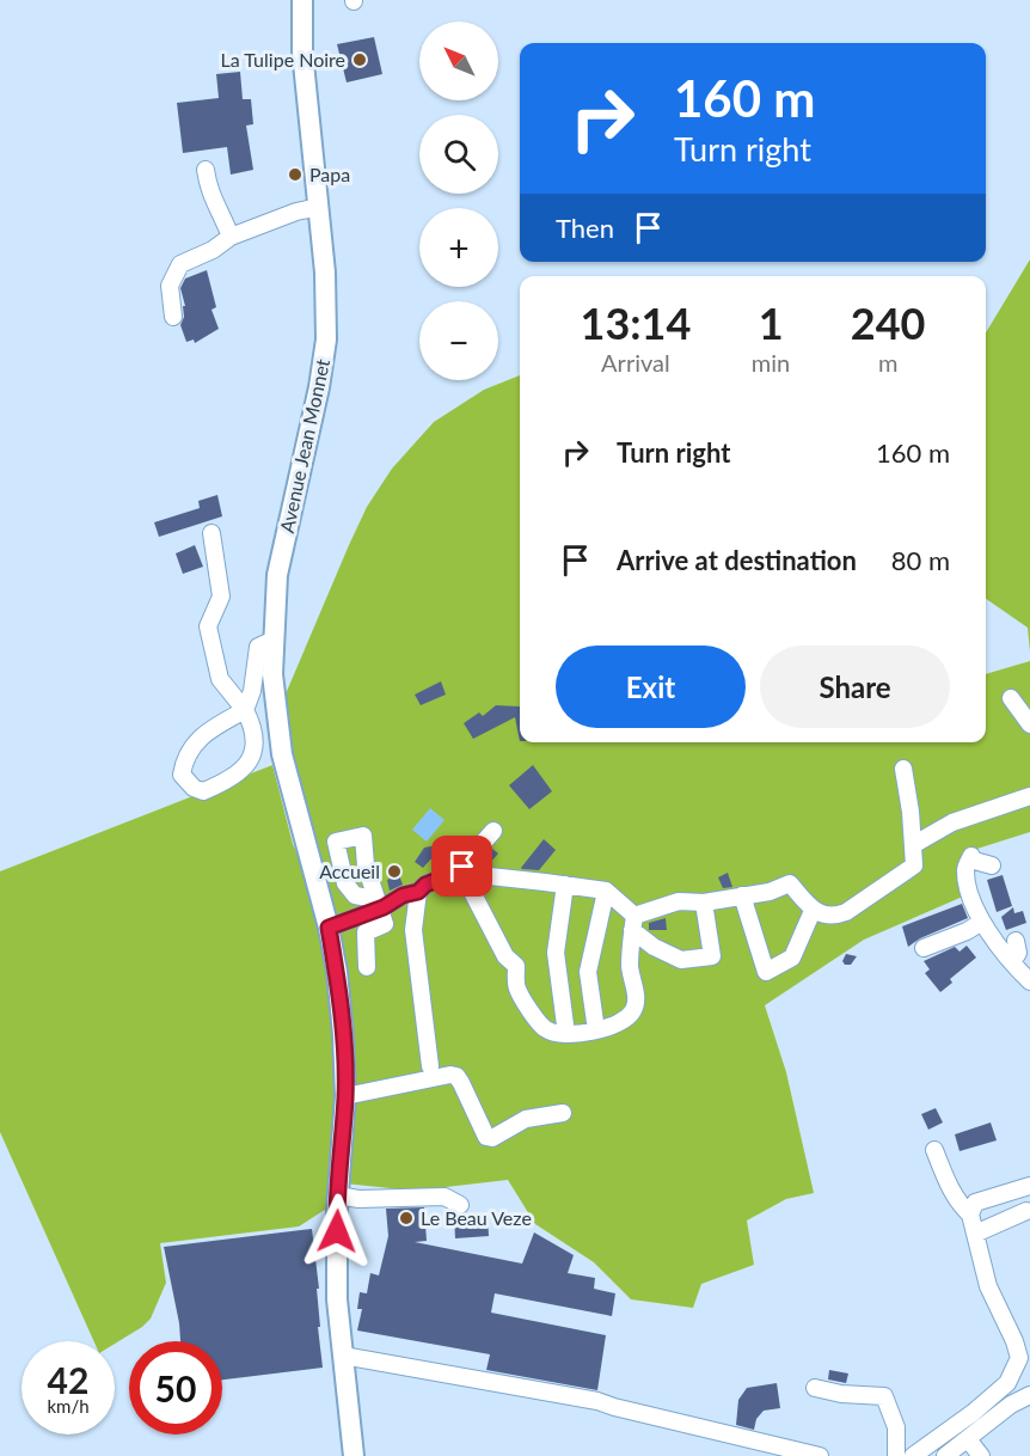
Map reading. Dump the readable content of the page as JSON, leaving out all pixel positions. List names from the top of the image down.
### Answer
{
  "streets": {
    "main road": ["Avenue Jean Monnet"]
  },
  "places": [
    "La Tulipe Noire",
    "Papa",
    "Accueil",
    "Le Beau Veze"
  ],
  "north": "top left",
  "page": {
    "map_buttons": ["+", "−"],
    "turn": ["160 m", "Turn right"],
    "then": "Then",
    "eta": [
      "13:14",
      "Arrival",
      "1",
      "min",
      "240",
      "m"
    ],
    "list": [
      {
        "name": "Turn right",
        "value": "160 m"
      },
      {
        "name": "Arrive at destination",
        "value": "80 m"
      }
    ],
    "buttons": ["Exit", "Share"],
    "speed": "42 km/h",
    "limit": "50"
  }
}
